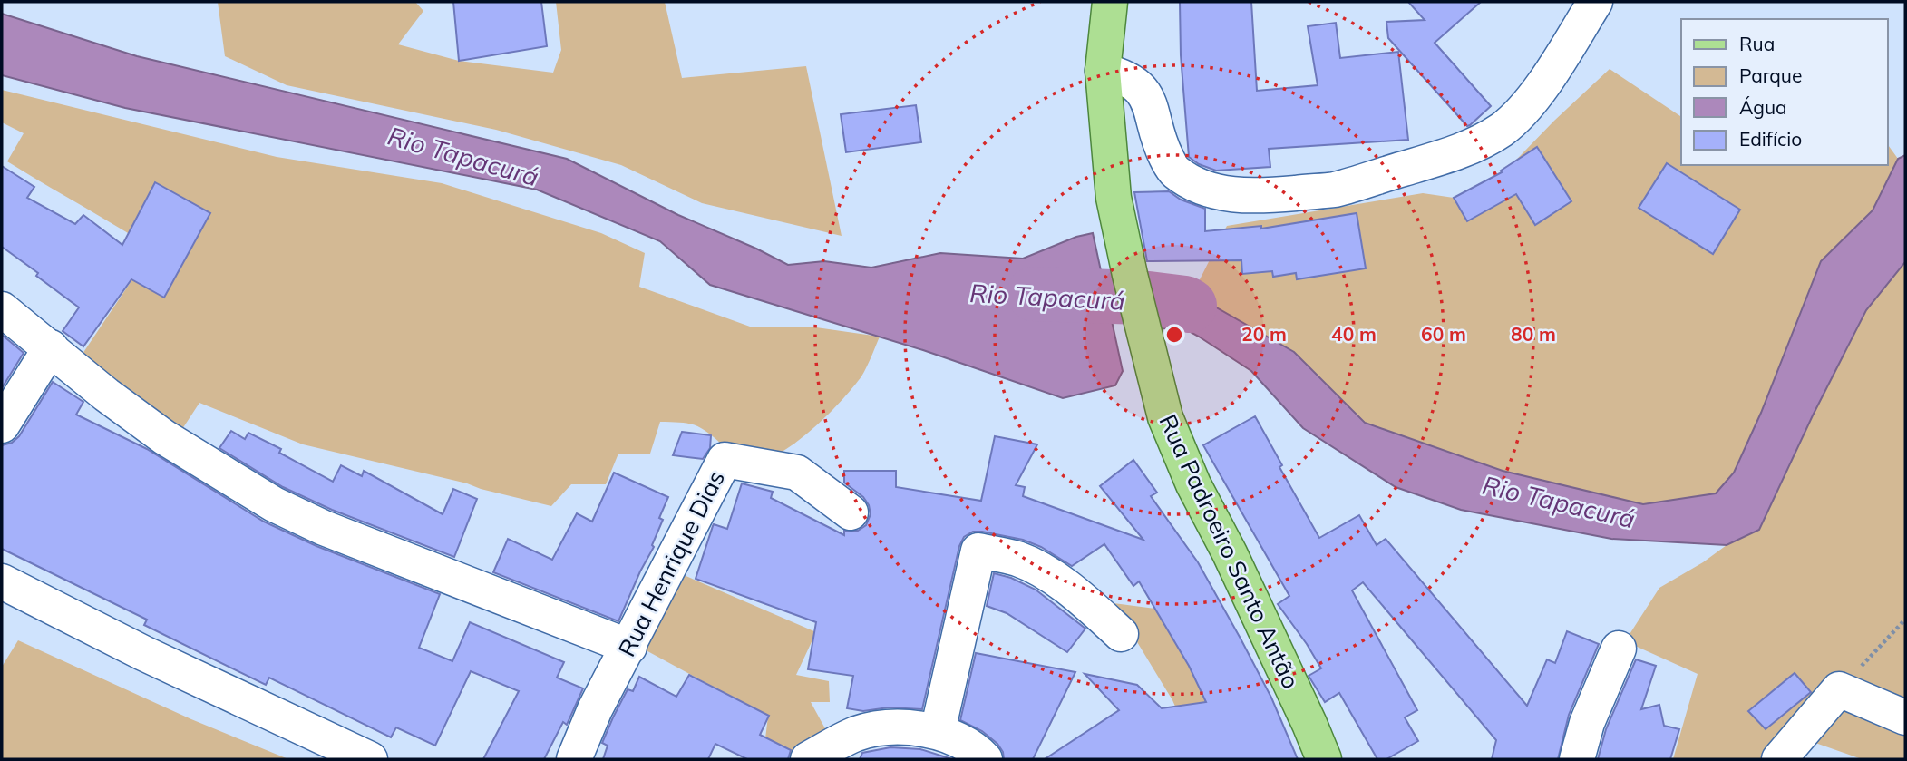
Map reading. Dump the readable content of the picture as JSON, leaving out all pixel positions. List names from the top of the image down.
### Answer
{
  "streets": {
    "main road": ["Rua Padroeiro Santo Antão"],
    "street": ["Rua Henrique Dias"]
  },
  "water": ["Rio Tapacurá"],
  "legend": [
    "Rua",
    "Parque",
    "Água",
    "Edifício"
  ],
  "rings": [
    "20 m",
    "40 m",
    "60 m",
    "80 m"
  ]
}
